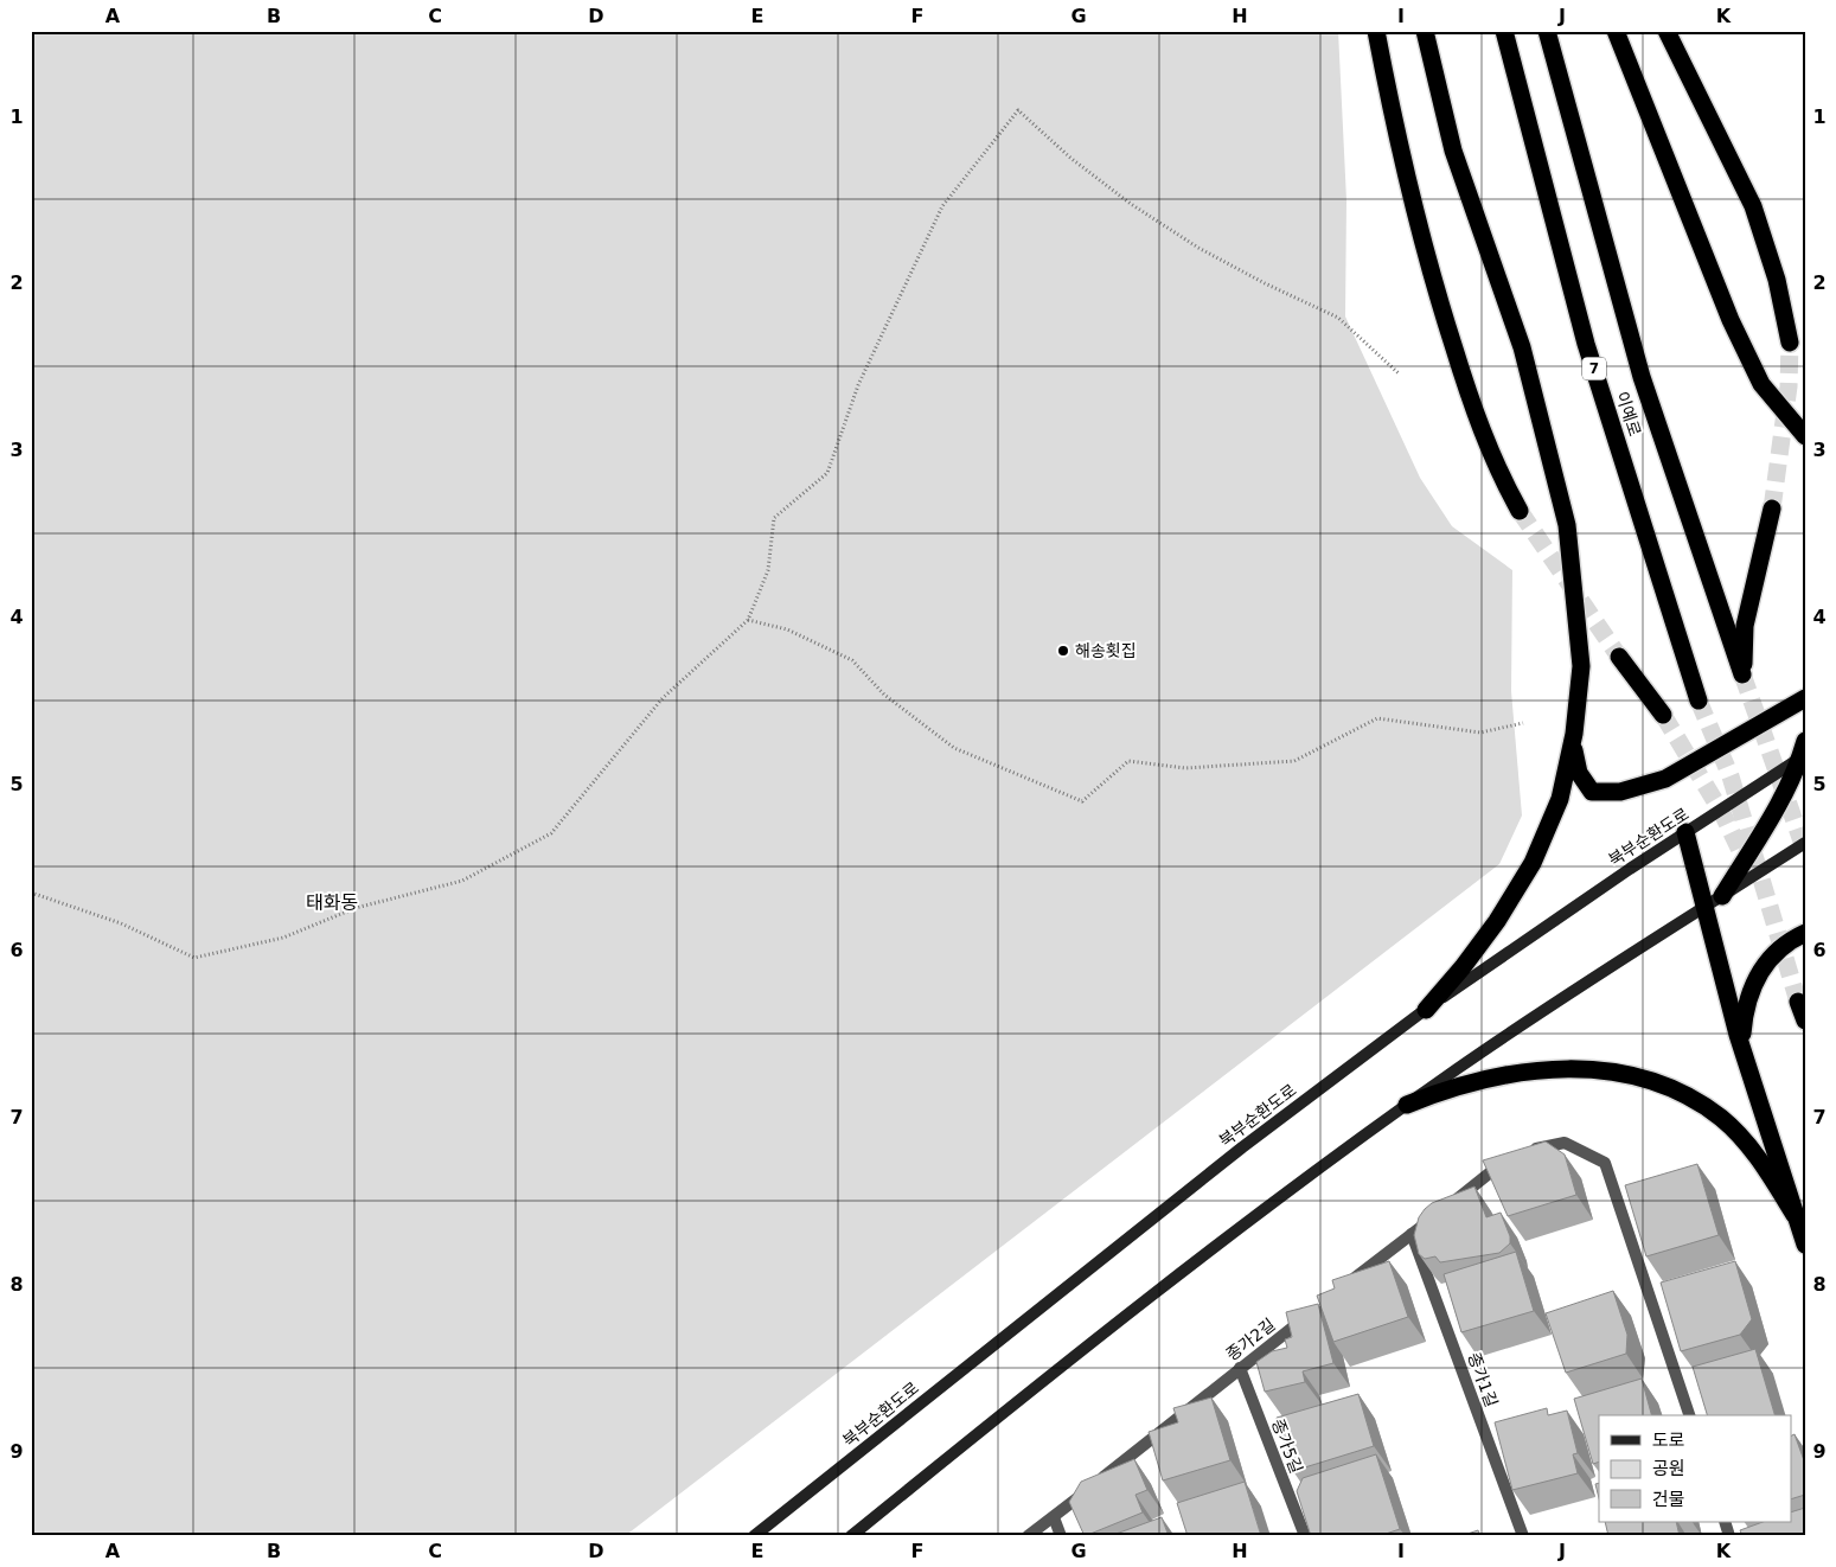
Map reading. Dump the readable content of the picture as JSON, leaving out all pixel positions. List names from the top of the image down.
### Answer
{
  "streets": {
    "highway": ["7", "이예로"],
    "main road": ["북부순환도로"],
    "street": ["종가2길", "종가1길", "종가5길"]
  },
  "crossings": [
    ["종가2길", "종가5길"]
  ],
  "districts": ["태화동"],
  "places": ["해송횟집"],
  "legend": ["도로", "공원", "건물"],
  "grid": {
    "columns": [
      "A",
      "B",
      "C",
      "D",
      "E",
      "F",
      "G",
      "H",
      "I",
      "J",
      "K"
    ],
    "rows": [
      "1",
      "2",
      "3",
      "4",
      "5",
      "6",
      "7",
      "8",
      "9"
    ]
  }
}
